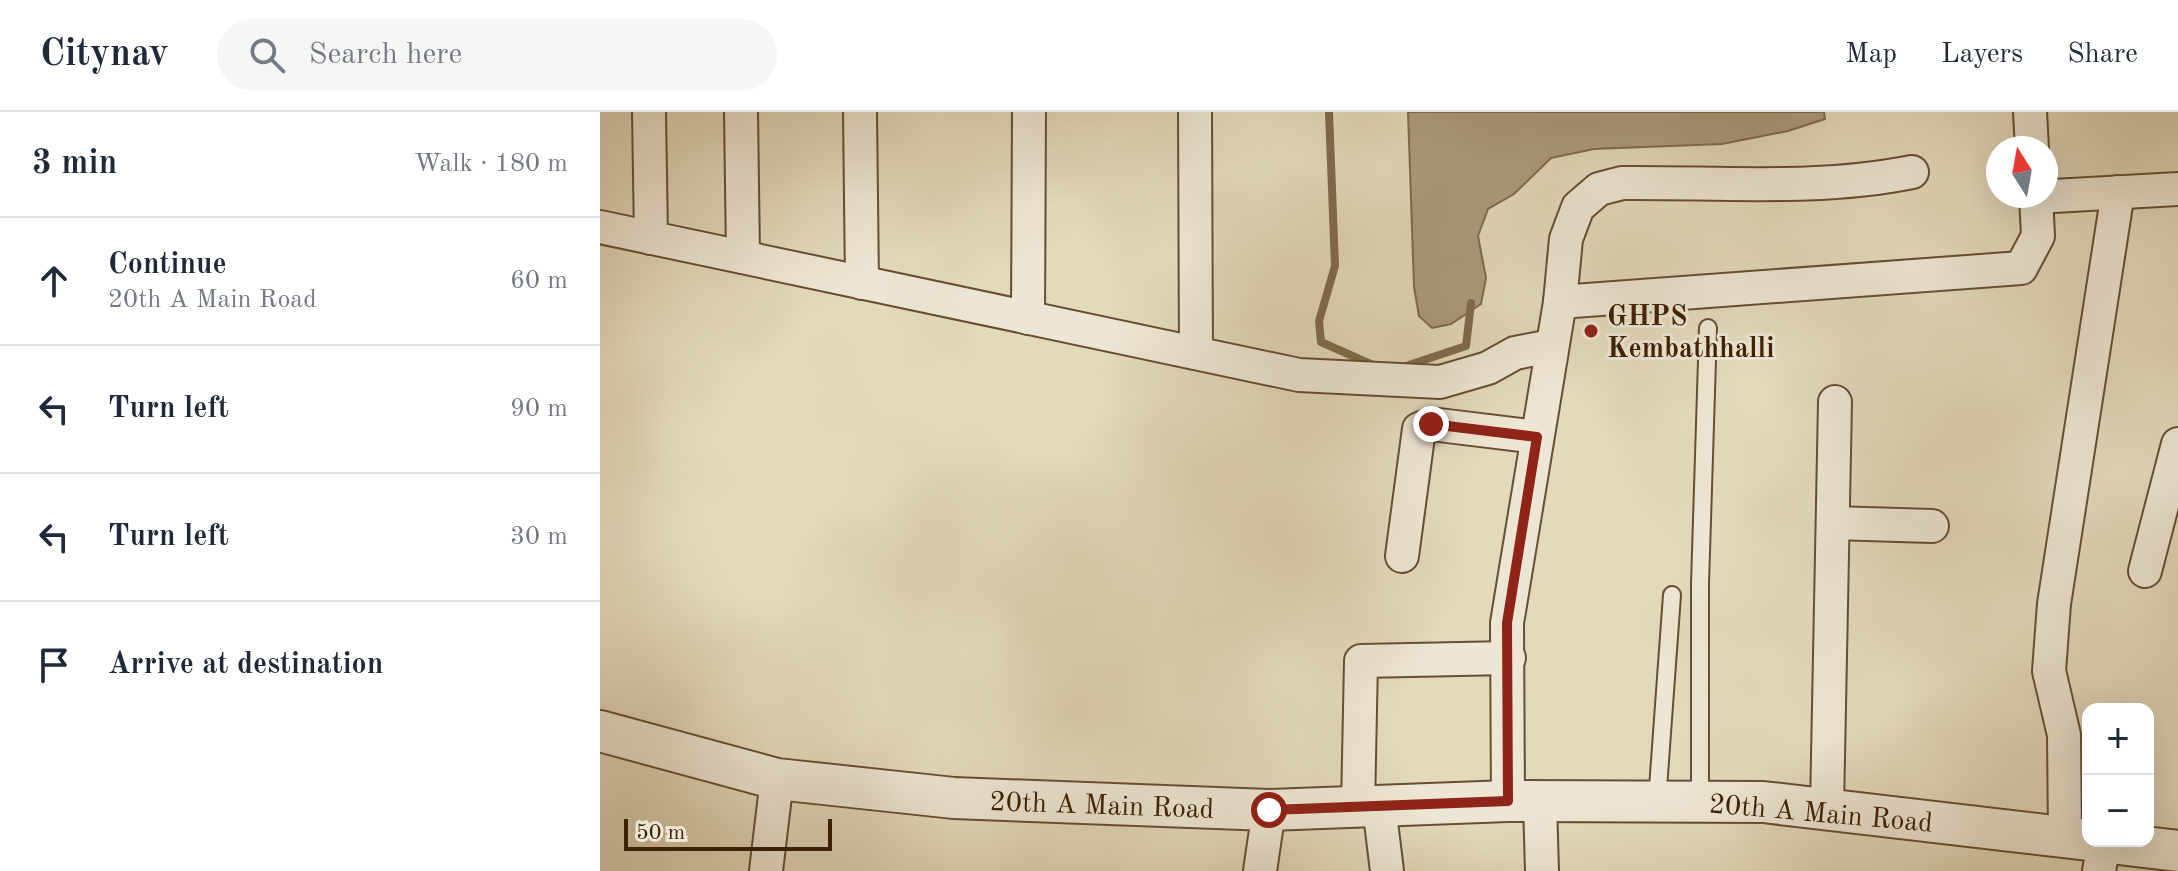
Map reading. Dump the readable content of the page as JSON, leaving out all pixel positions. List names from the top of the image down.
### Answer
{
  "streets": {
    "street": ["20th A Main Road"]
  },
  "places": ["GHPS Kembathhalli"],
  "scale_bar": "50 m",
  "north": "top",
  "page": {
    "header": "Citynav",
    "search": "Search here",
    "nav": ["Map", "Layers", "Share"],
    "heading": ["3 min", "Walk · 180 m"],
    "list": [
      ["Continue", "20th A Main Road", "60 m"],
      ["Turn left", "90 m"],
      ["Turn left", "30 m"],
      "Arrive at destination"
    ],
    "map_buttons": ["+", "−"],
    "scale": "50 m"
  }
}
